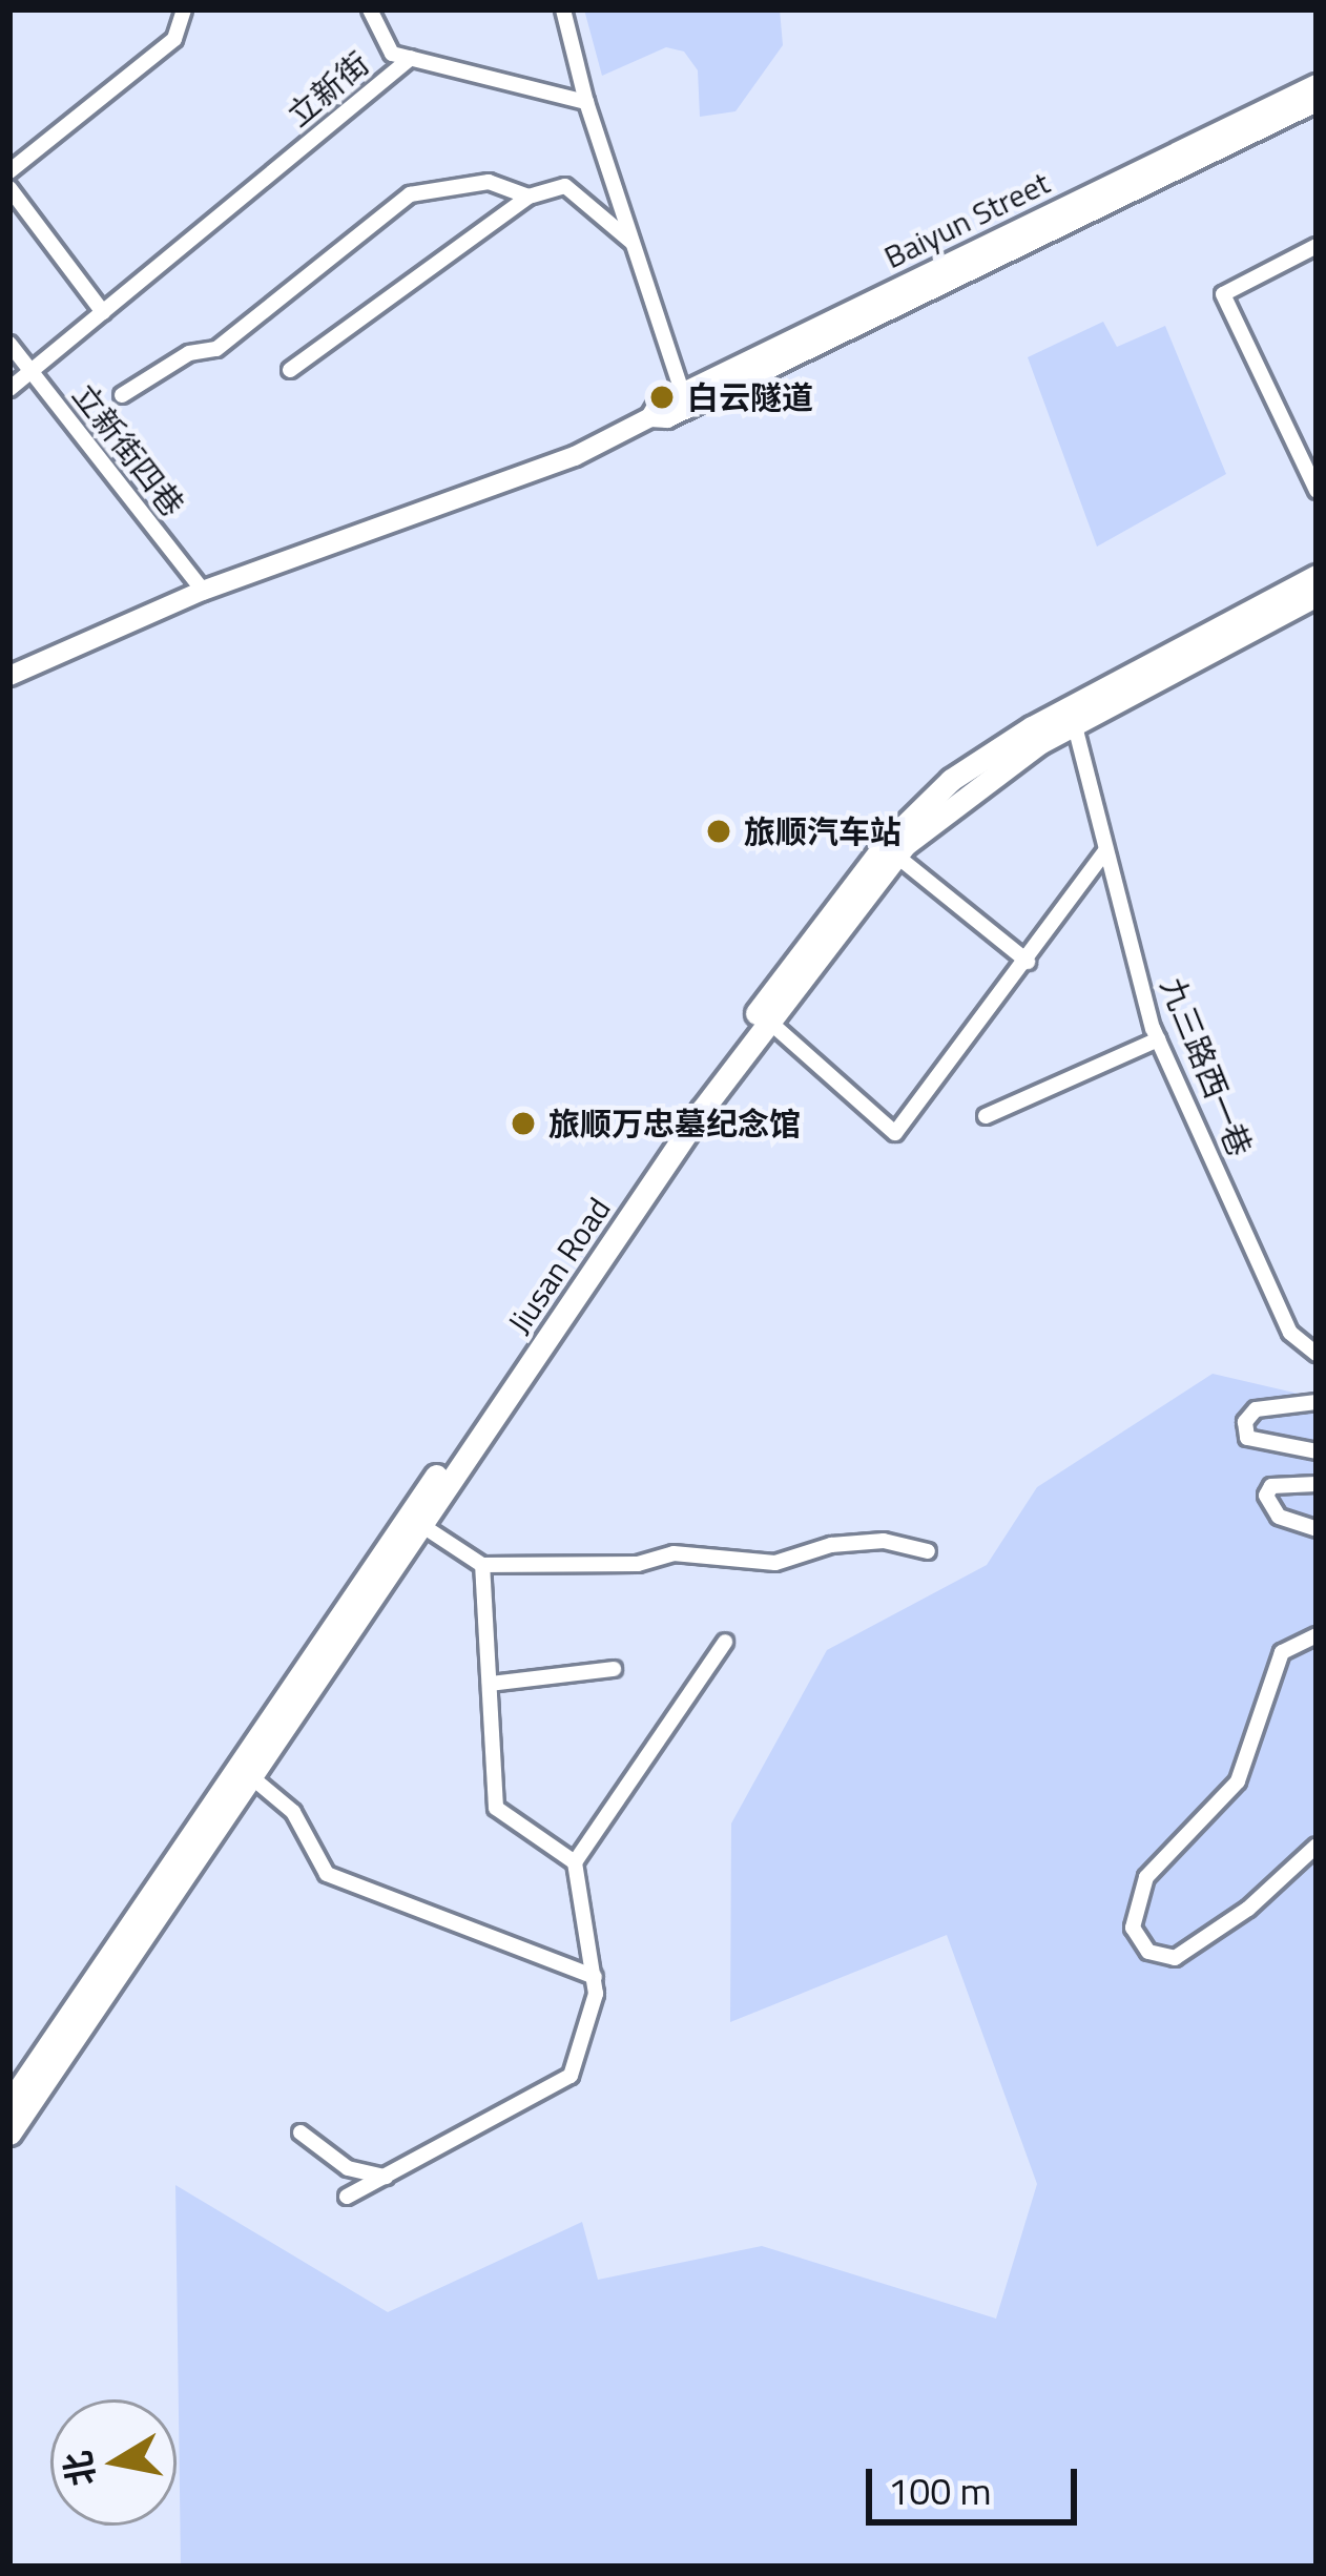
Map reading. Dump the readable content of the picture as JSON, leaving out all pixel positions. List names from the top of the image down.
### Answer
{
  "streets": {
    "highway": ["Jiusan Road"],
    "main road": ["Baiyun Street"],
    "street": ["立新街", "立新街四巷", "九三路西一巷"]
  },
  "crossings": [
    ["立新街", "立新街四巷"],
    ["Baiyun Street", "立新街四巷"],
    ["九三路西一巷", "Jiusan Road"]
  ],
  "places": ["白云隧道", "旅顺汽车站", "旅顺万忠墓纪念馆"],
  "scale_bar": "100 m",
  "north": "left"
}
